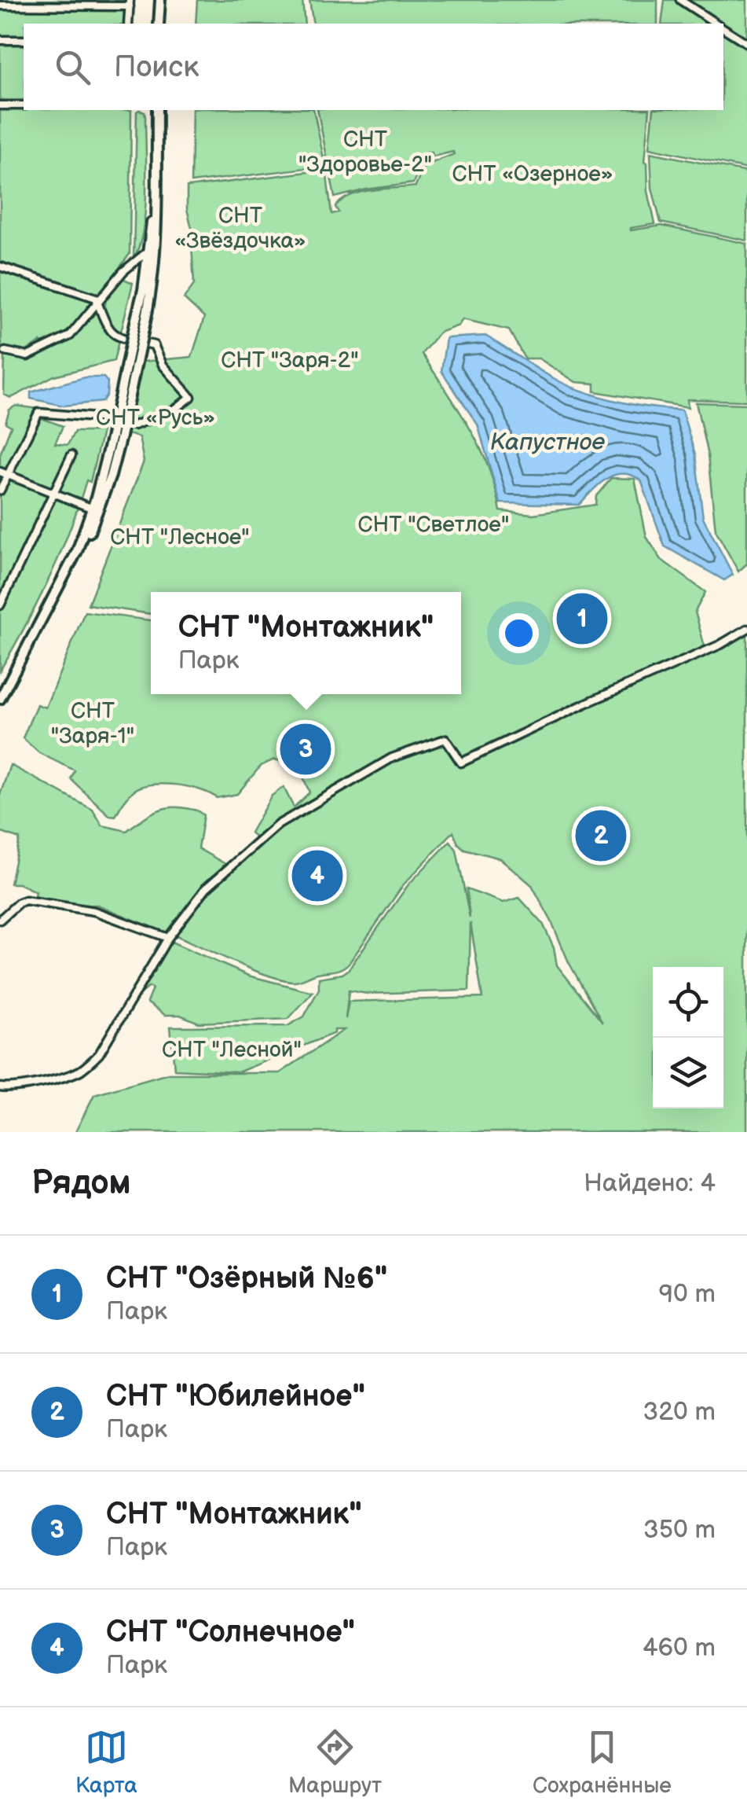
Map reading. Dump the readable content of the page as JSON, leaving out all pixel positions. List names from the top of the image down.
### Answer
{
  "water": ["Капустное"],
  "parks": [
    "СНТ \"Здоровье-2\"",
    "СНТ «Озерное»",
    "СНТ «Звёздочка»",
    "СНТ \"Заря-2\"",
    "СНТ «Русь»",
    "СНТ \"Светлое\"",
    "СНТ \"Лесное\"",
    "СНТ \"Заря-1\"",
    "СНТ \"Лесной\""
  ],
  "page": {
    "search": "Поиск",
    "pins": [
      "1",
      "3",
      "2",
      "4"
    ],
    "popup": ["СНТ \"Монтажник\"", "Парк"],
    "heading": ["Рядом", "Найдено: 4"],
    "list": [
      {
        "mark": "1",
        "name": "СНТ \"Озёрный №6\"",
        "note": "Парк",
        "value": "90 m"
      },
      {
        "mark": "2",
        "name": "СНТ \"Юбилейное\"",
        "note": "Парк",
        "value": "320 m"
      },
      {
        "mark": "3",
        "name": "СНТ \"Монтажник\"",
        "note": "Парк",
        "value": "350 m"
      },
      {
        "mark": "4",
        "name": "СНТ \"Солнечное\"",
        "note": "Парк",
        "value": "460 m"
      }
    ],
    "nav": ["Карта", "Маршрут", "Сохранённые"]
  }
}
